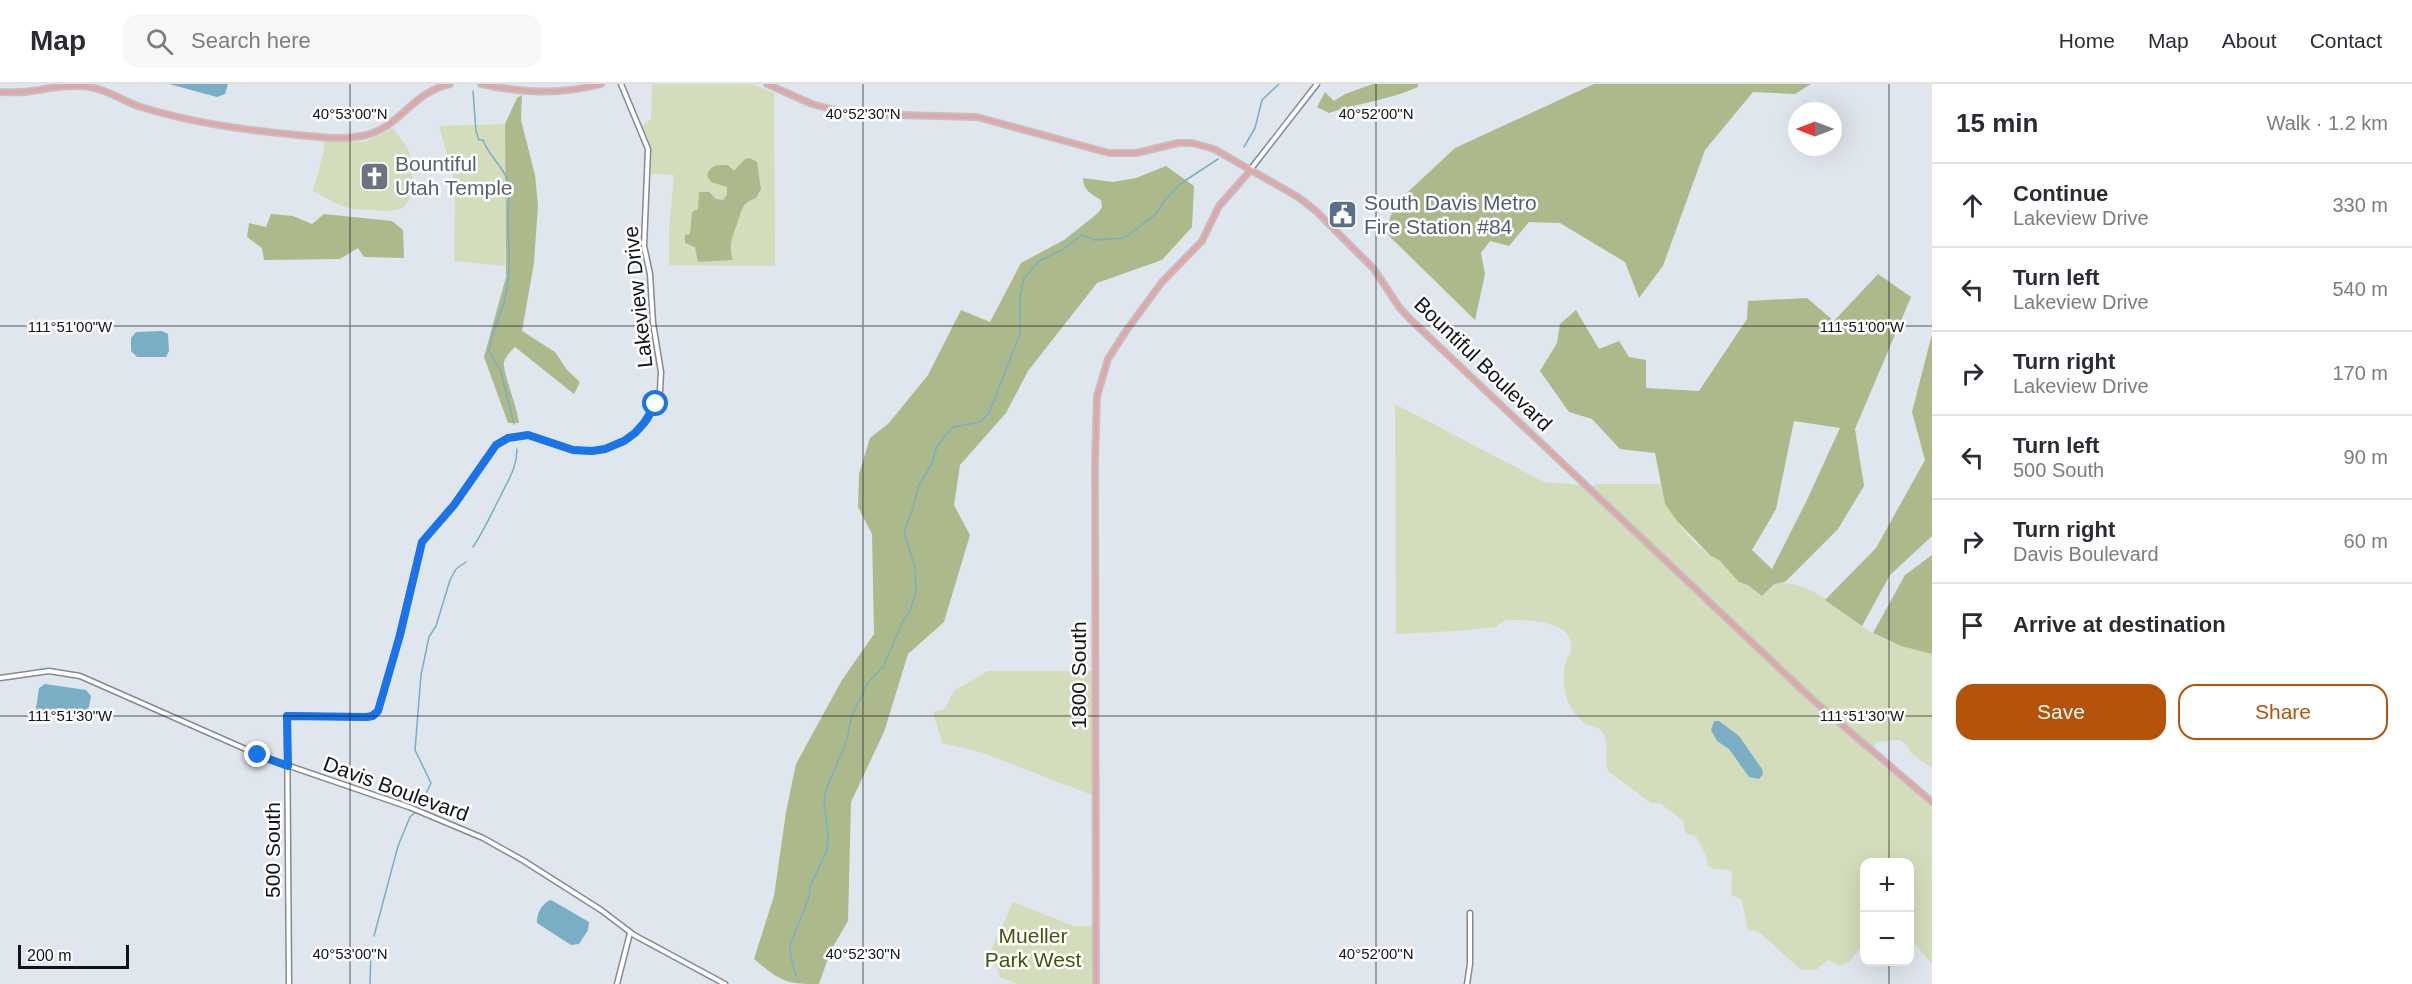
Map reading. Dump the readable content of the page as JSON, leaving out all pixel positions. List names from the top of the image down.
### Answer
{
  "streets": {
    "main road": ["Bountiful Boulevard", "1800 South"],
    "street": ["Lakeview Drive", "Davis Boulevard", "500 South"]
  },
  "crossings": [
    ["Lakeview Drive", "500 South"],
    ["Bountiful Boulevard", "1800 South"],
    ["Davis Boulevard", "500 South"]
  ],
  "parks": ["Mueller Park West"],
  "places": {
    "church": ["Bountiful Utah Temple"],
    "public building": ["South Davis Metro Fire Station #84"]
  },
  "scale_bar": "200 m",
  "north": "left",
  "page": {
    "header": "Map",
    "search": "Search here",
    "nav": [
      "Home",
      "Map",
      "About",
      "Contact"
    ],
    "heading": ["15 min", "Walk · 1.2 km"],
    "list": [
      ["Continue", "Lakeview Drive", "330 m"],
      ["Turn left", "Lakeview Drive", "540 m"],
      ["Turn right", "Lakeview Drive", "170 m"],
      ["Turn left", "500 South", "90 m"],
      ["Turn right", "Davis Boulevard", "60 m"],
      "Arrive at destination"
    ],
    "buttons": ["Save", "Share"],
    "map_buttons": ["+", "−"],
    "scale": "200 m"
  },
  "coordinates": [
    "40°53'00\"N",
    "40°52'30\"N",
    "40°52'00\"N",
    "111°51'00\"W",
    "111°51'30\"W"
  ]
}
